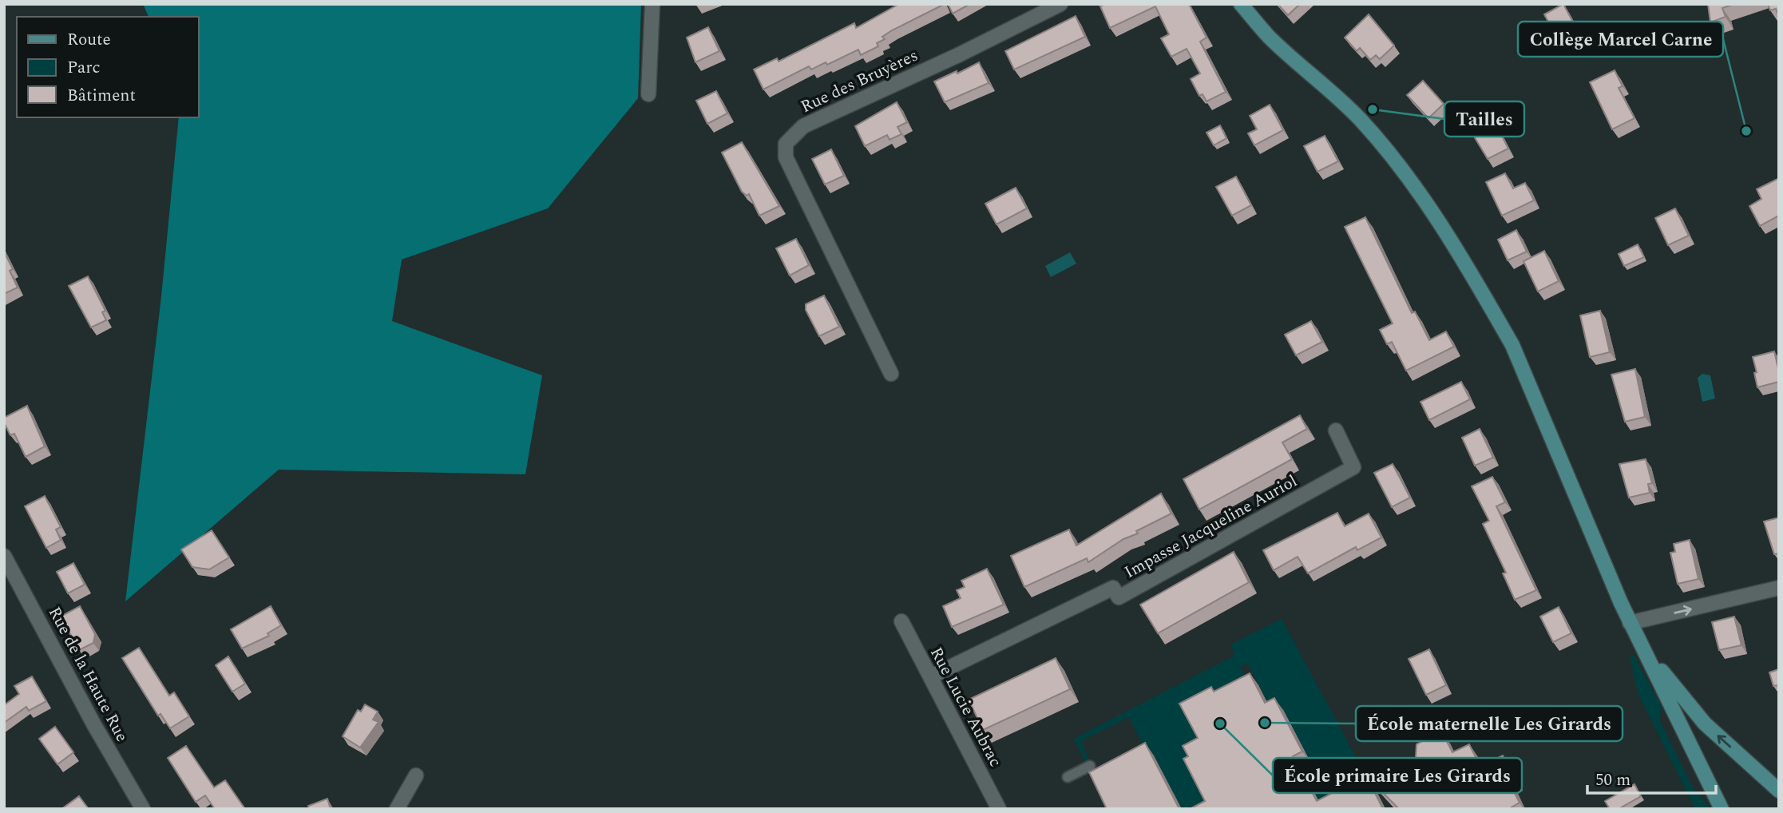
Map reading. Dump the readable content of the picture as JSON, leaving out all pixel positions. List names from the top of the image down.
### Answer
{
  "streets": {
    "street": [
      "Rue des Bruyères",
      "Impasse Jacqueline Auriol",
      "Rue de la Haute Rue",
      "Rue Lucie Aubrac"
    ]
  },
  "crossings": [
    ["Impasse Jacqueline Auriol", "Rue Lucie Aubrac"]
  ],
  "places": [
    "Tailles",
    "Collège Marcel Carne",
    "École maternelle Les Girards",
    "École primaire Les Girards"
  ],
  "legend": ["Route", "Parc", "Bâtiment"],
  "scale_bar": "50 m"
}
